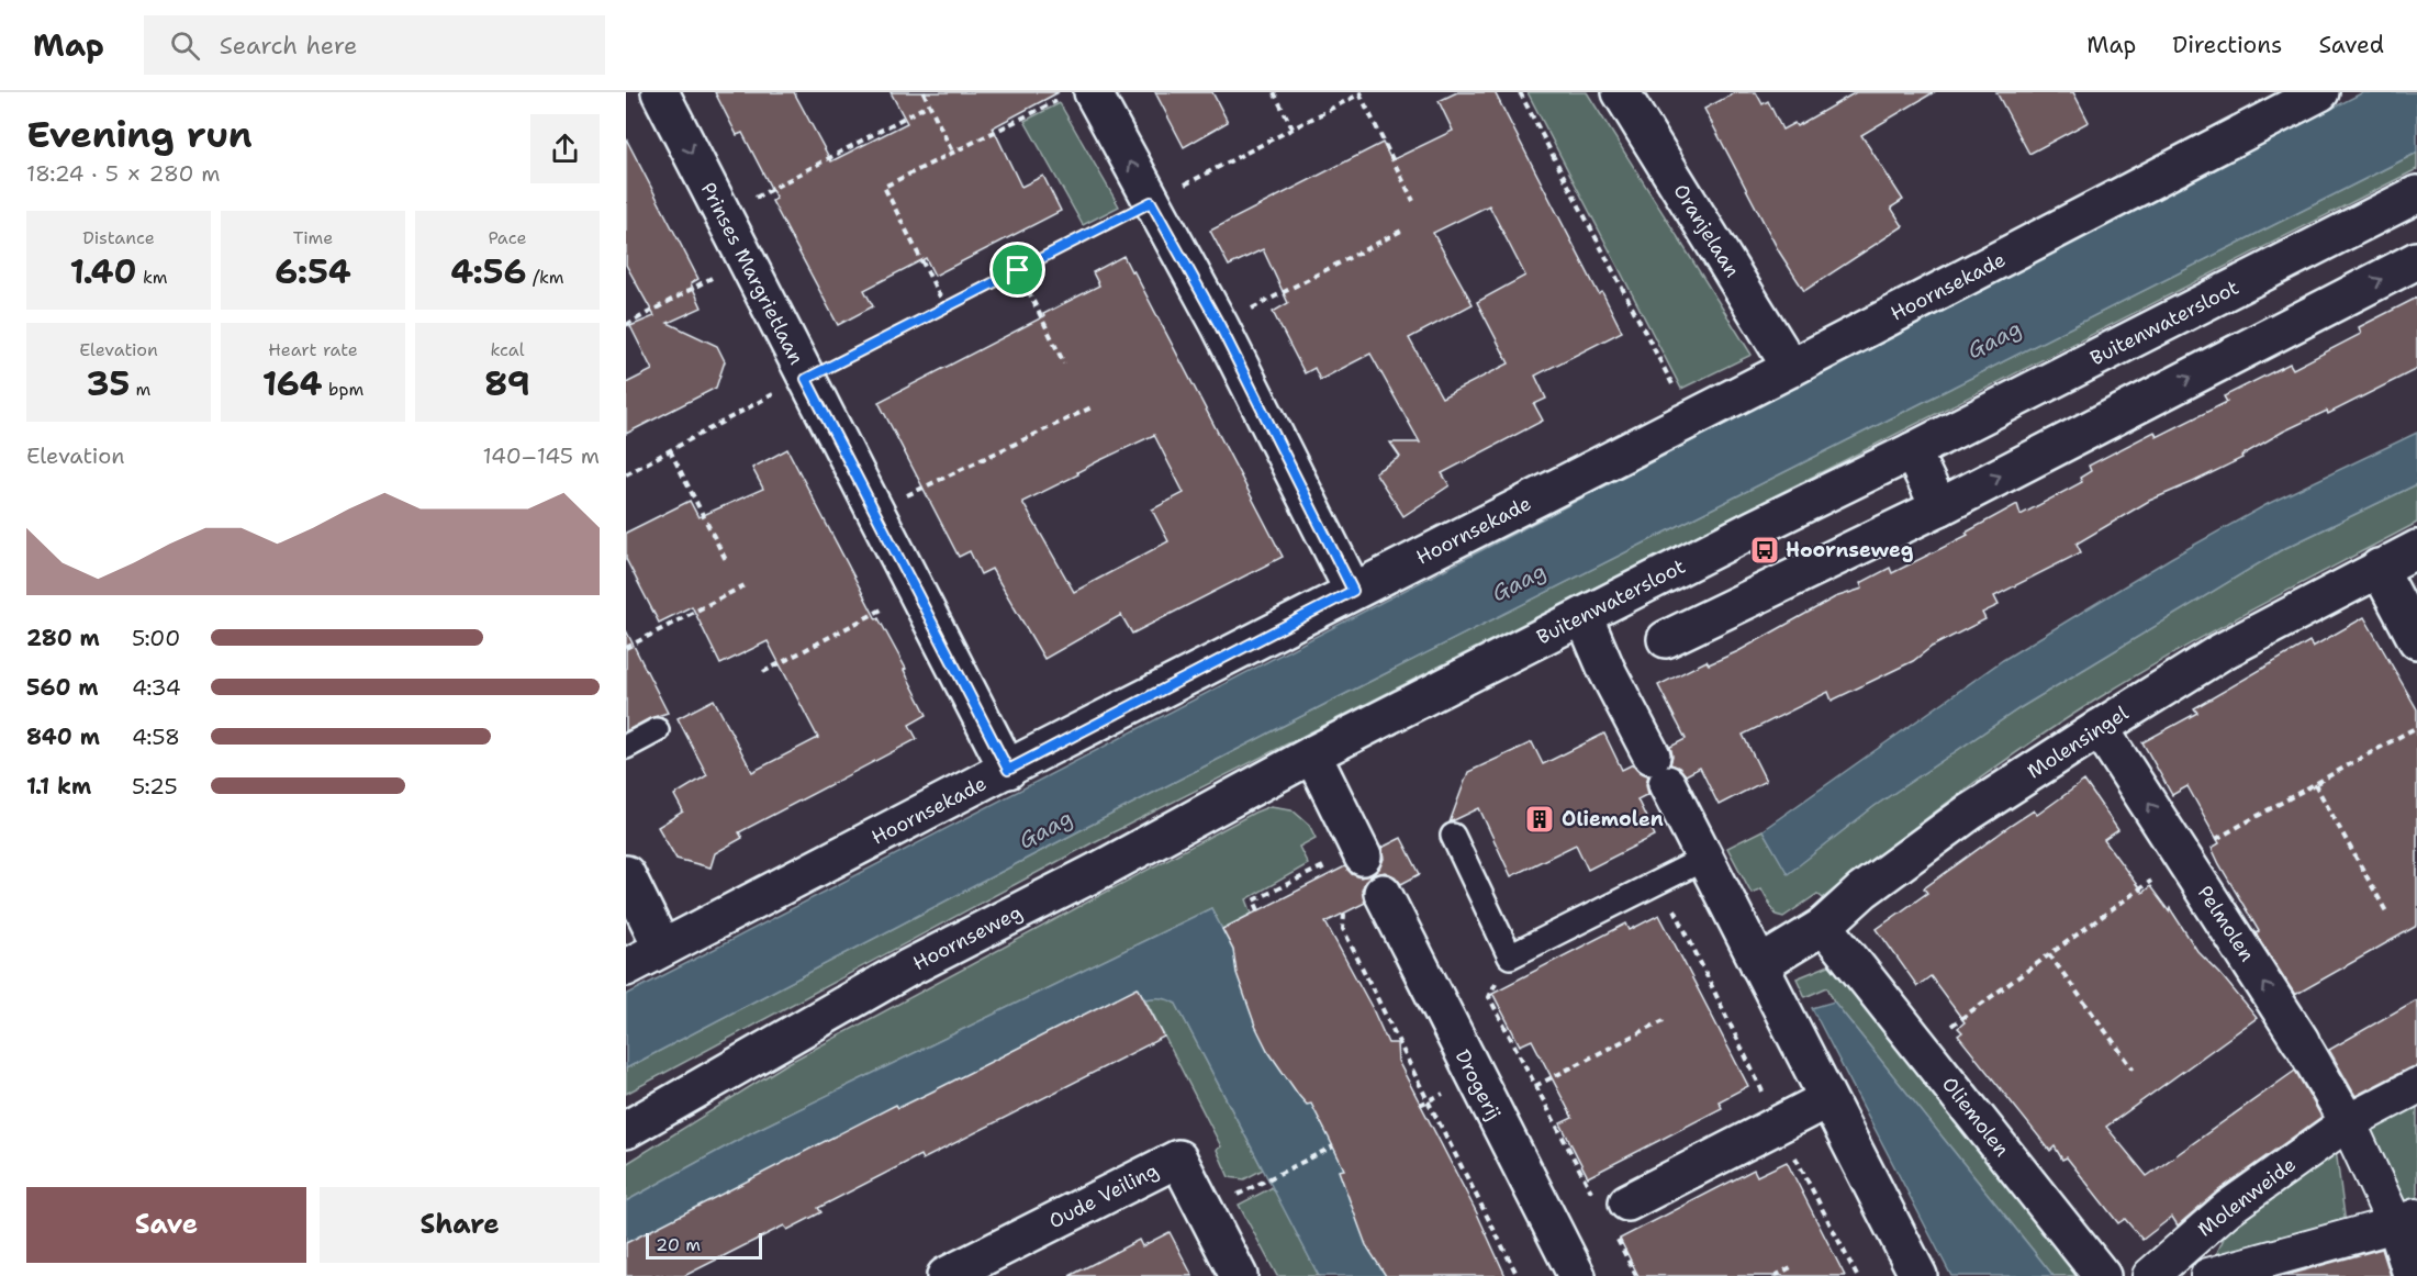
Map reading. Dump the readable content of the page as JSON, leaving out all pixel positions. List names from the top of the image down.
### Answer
{
  "streets": {
    "street": [
      "Oranjelaan",
      "Prinses Margrietlaan",
      "Hoornsekade",
      "Buitenwatersloot",
      "Molensingel",
      "Pelmolen",
      "Hoornseweg",
      "Drogerij",
      "Oliemolen",
      "Oude Veiling",
      "Molenweide"
    ]
  },
  "crossings": [
    ["Oranjelaan", "Hoornsekade"],
    ["Prinses Margrietlaan", "Hoornsekade"],
    ["Buitenwatersloot", "Hoornseweg"],
    ["Molensingel", "Pelmolen"],
    ["Molensingel", "Oliemolen"],
    ["Pelmolen", "Molenweide"]
  ],
  "one_way": ["Pelmolen"],
  "water": ["Gaag"],
  "places": {
    "bus stop": ["Hoornseweg"],
    "building": ["Oliemolen"]
  },
  "scale_bar": "20 m",
  "page": {
    "header": "Map",
    "search": "Search here",
    "nav": ["Map", "Directions", "Saved"],
    "heading": ["Evening run", "18:24 · 5 × 280 m"],
    "stats": [
      ["Distance", "1.40 km"],
      ["Time", "6:54"],
      ["Pace", "4:56 /km"],
      ["Elevation", "35 m"],
      ["Heart rate", "164 bpm"],
      ["kcal", "89"]
    ],
    "chart": ["Elevation", "140–145 m"],
    "list": [
      {
        "name": "280 m",
        "note": "5:00"
      },
      {
        "name": "560 m",
        "note": "4:34"
      },
      {
        "name": "840 m",
        "note": "4:58"
      },
      {
        "name": "1.1 km",
        "note": "5:25"
      }
    ],
    "buttons": ["Save", "Share"],
    "scale": "20 m"
  }
}
